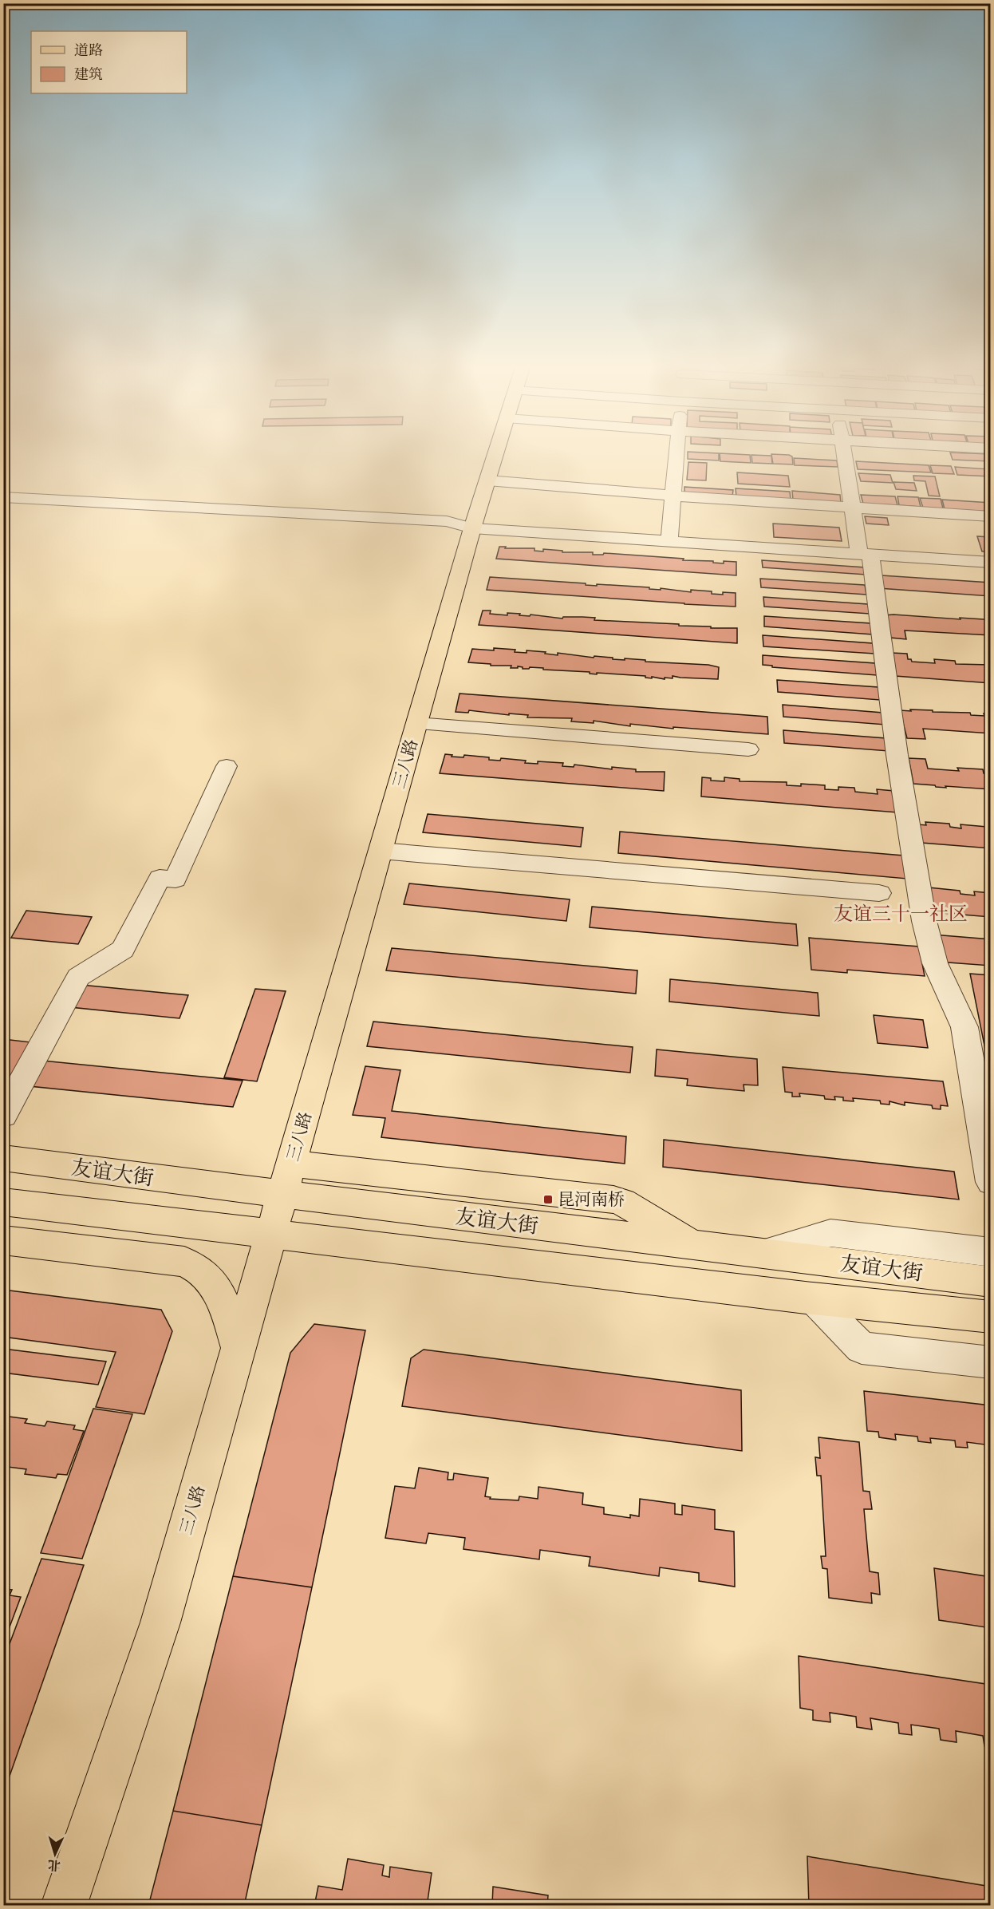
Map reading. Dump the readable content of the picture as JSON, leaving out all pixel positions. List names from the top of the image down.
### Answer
{
  "streets": {
    "main road": ["三八路", "友谊大街"]
  },
  "crossings": [
    ["三八路", "友谊大街"]
  ],
  "districts": ["友谊三十一社区"],
  "places": {
    "transit": ["昆河南桥"]
  },
  "legend": ["道路", "建筑"],
  "north": "bottom"
}
